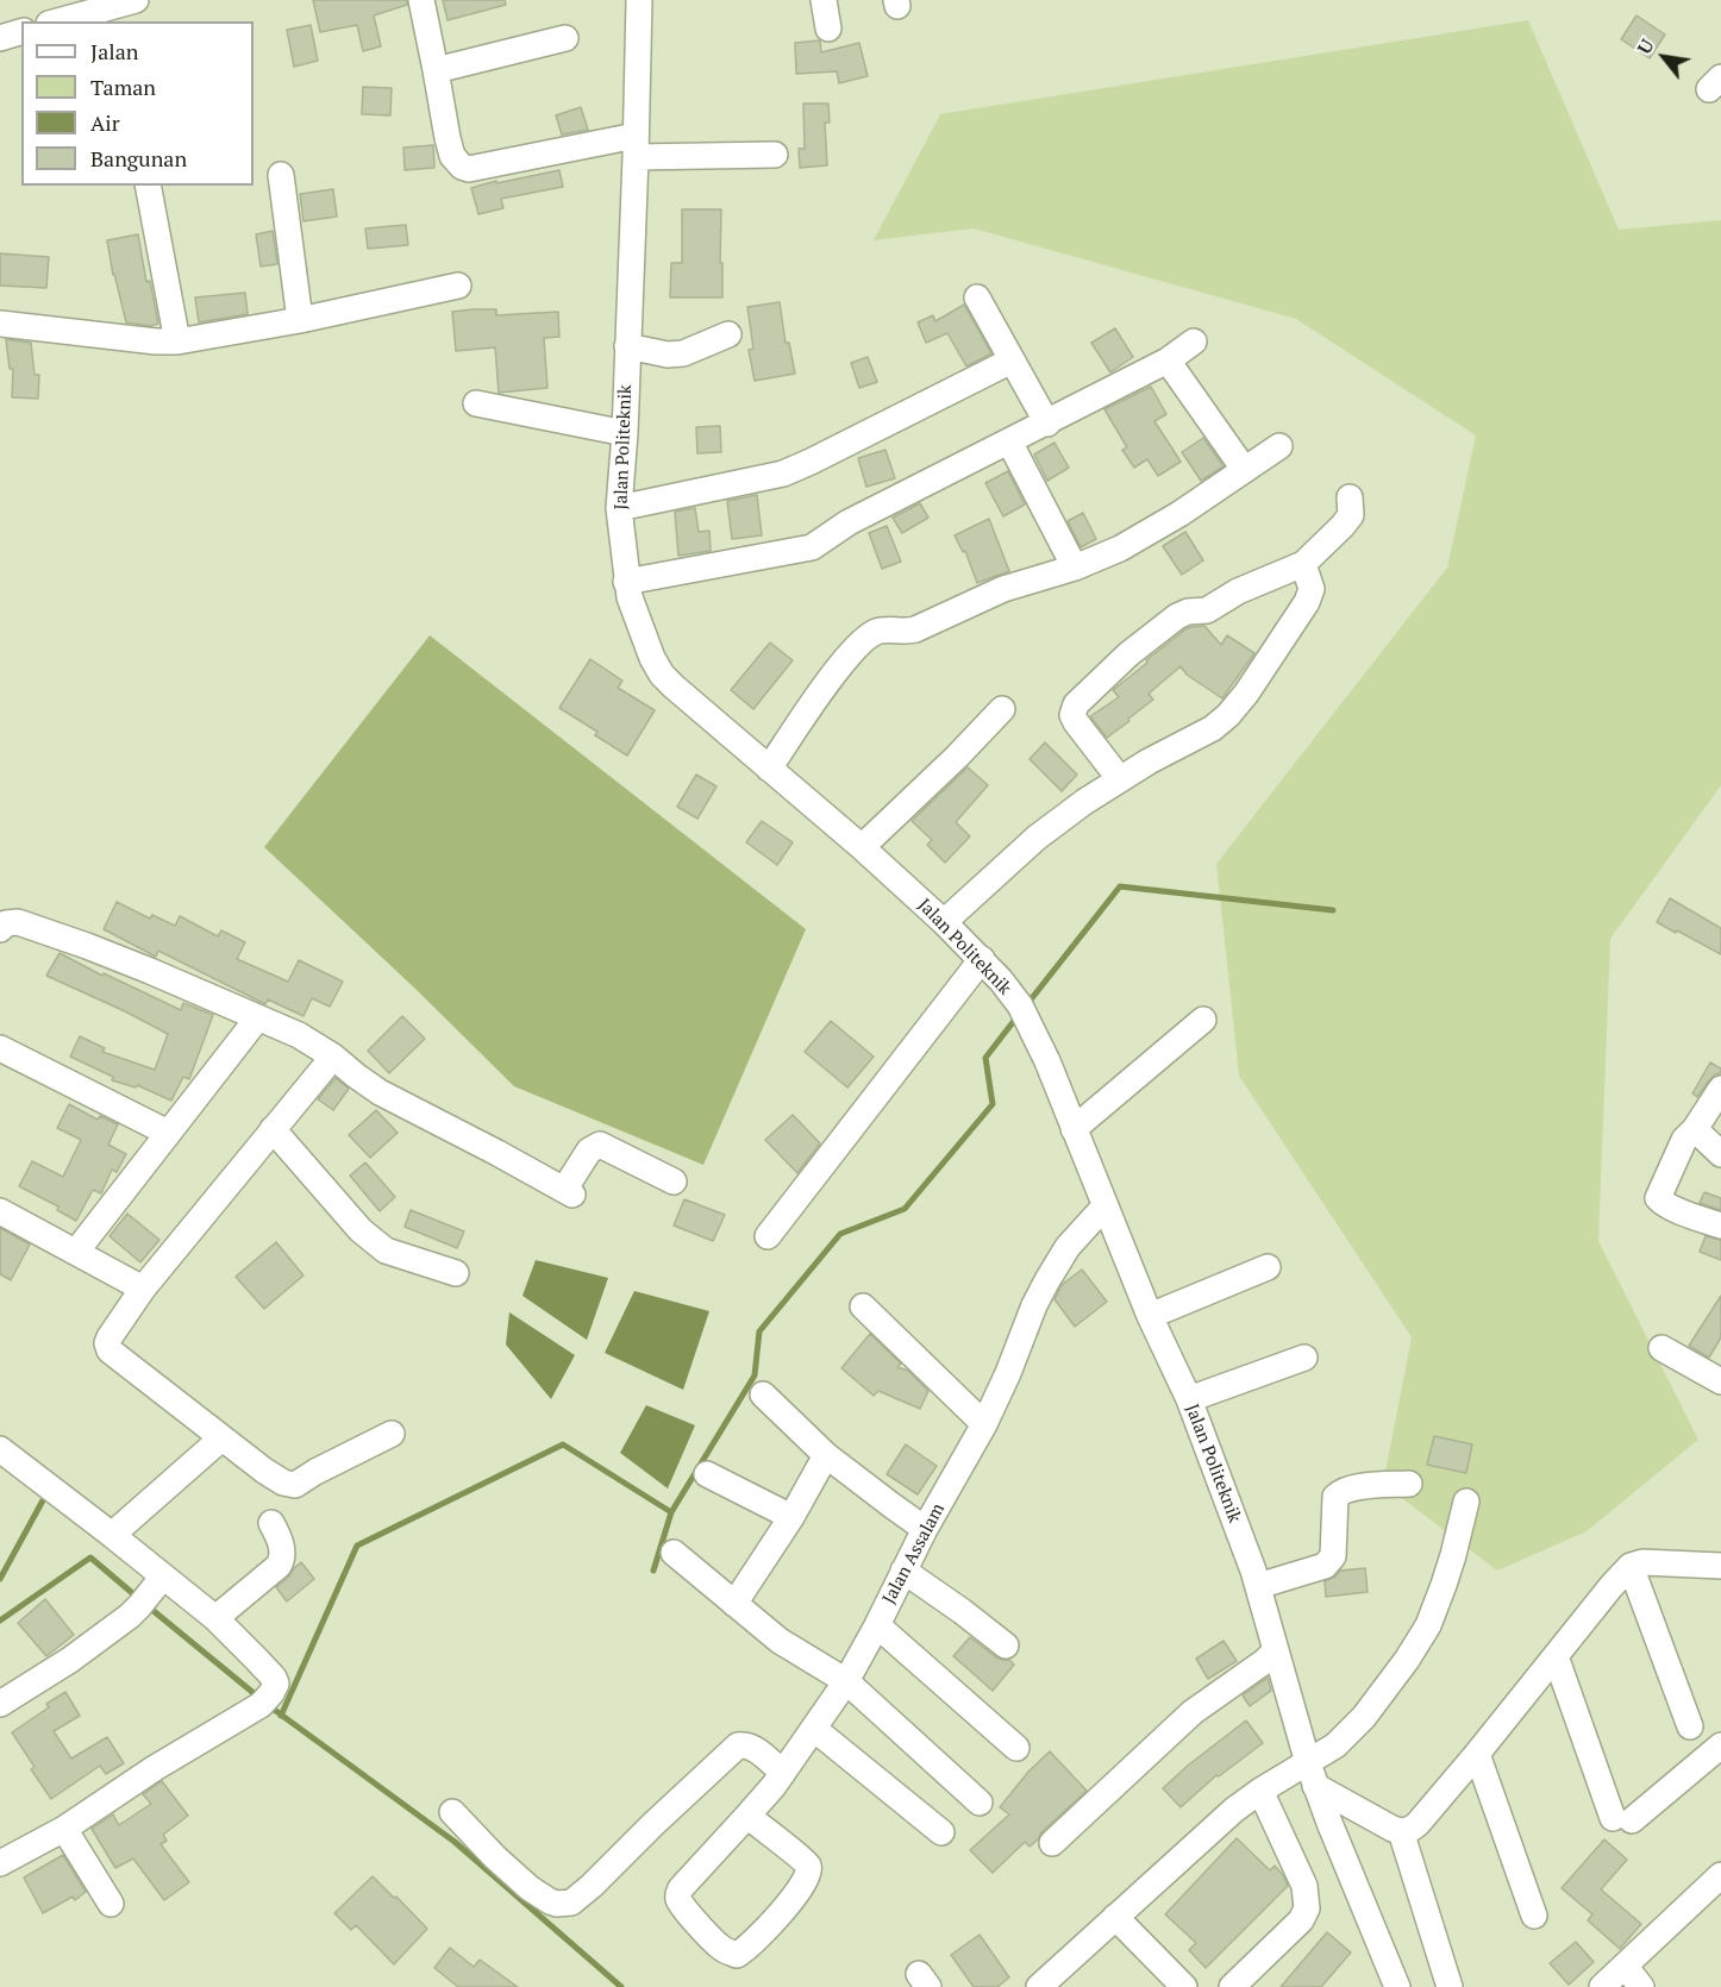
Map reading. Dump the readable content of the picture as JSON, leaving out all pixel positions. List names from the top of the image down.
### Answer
{
  "streets": {
    "street": ["Jalan Politeknik", "Jalan Assalam"]
  },
  "crossings": [
    ["Jalan Politeknik", "Jalan Assalam"]
  ],
  "legend": [
    "Jalan",
    "Taman",
    "Air",
    "Bangunan"
  ],
  "north": "top left"
}
